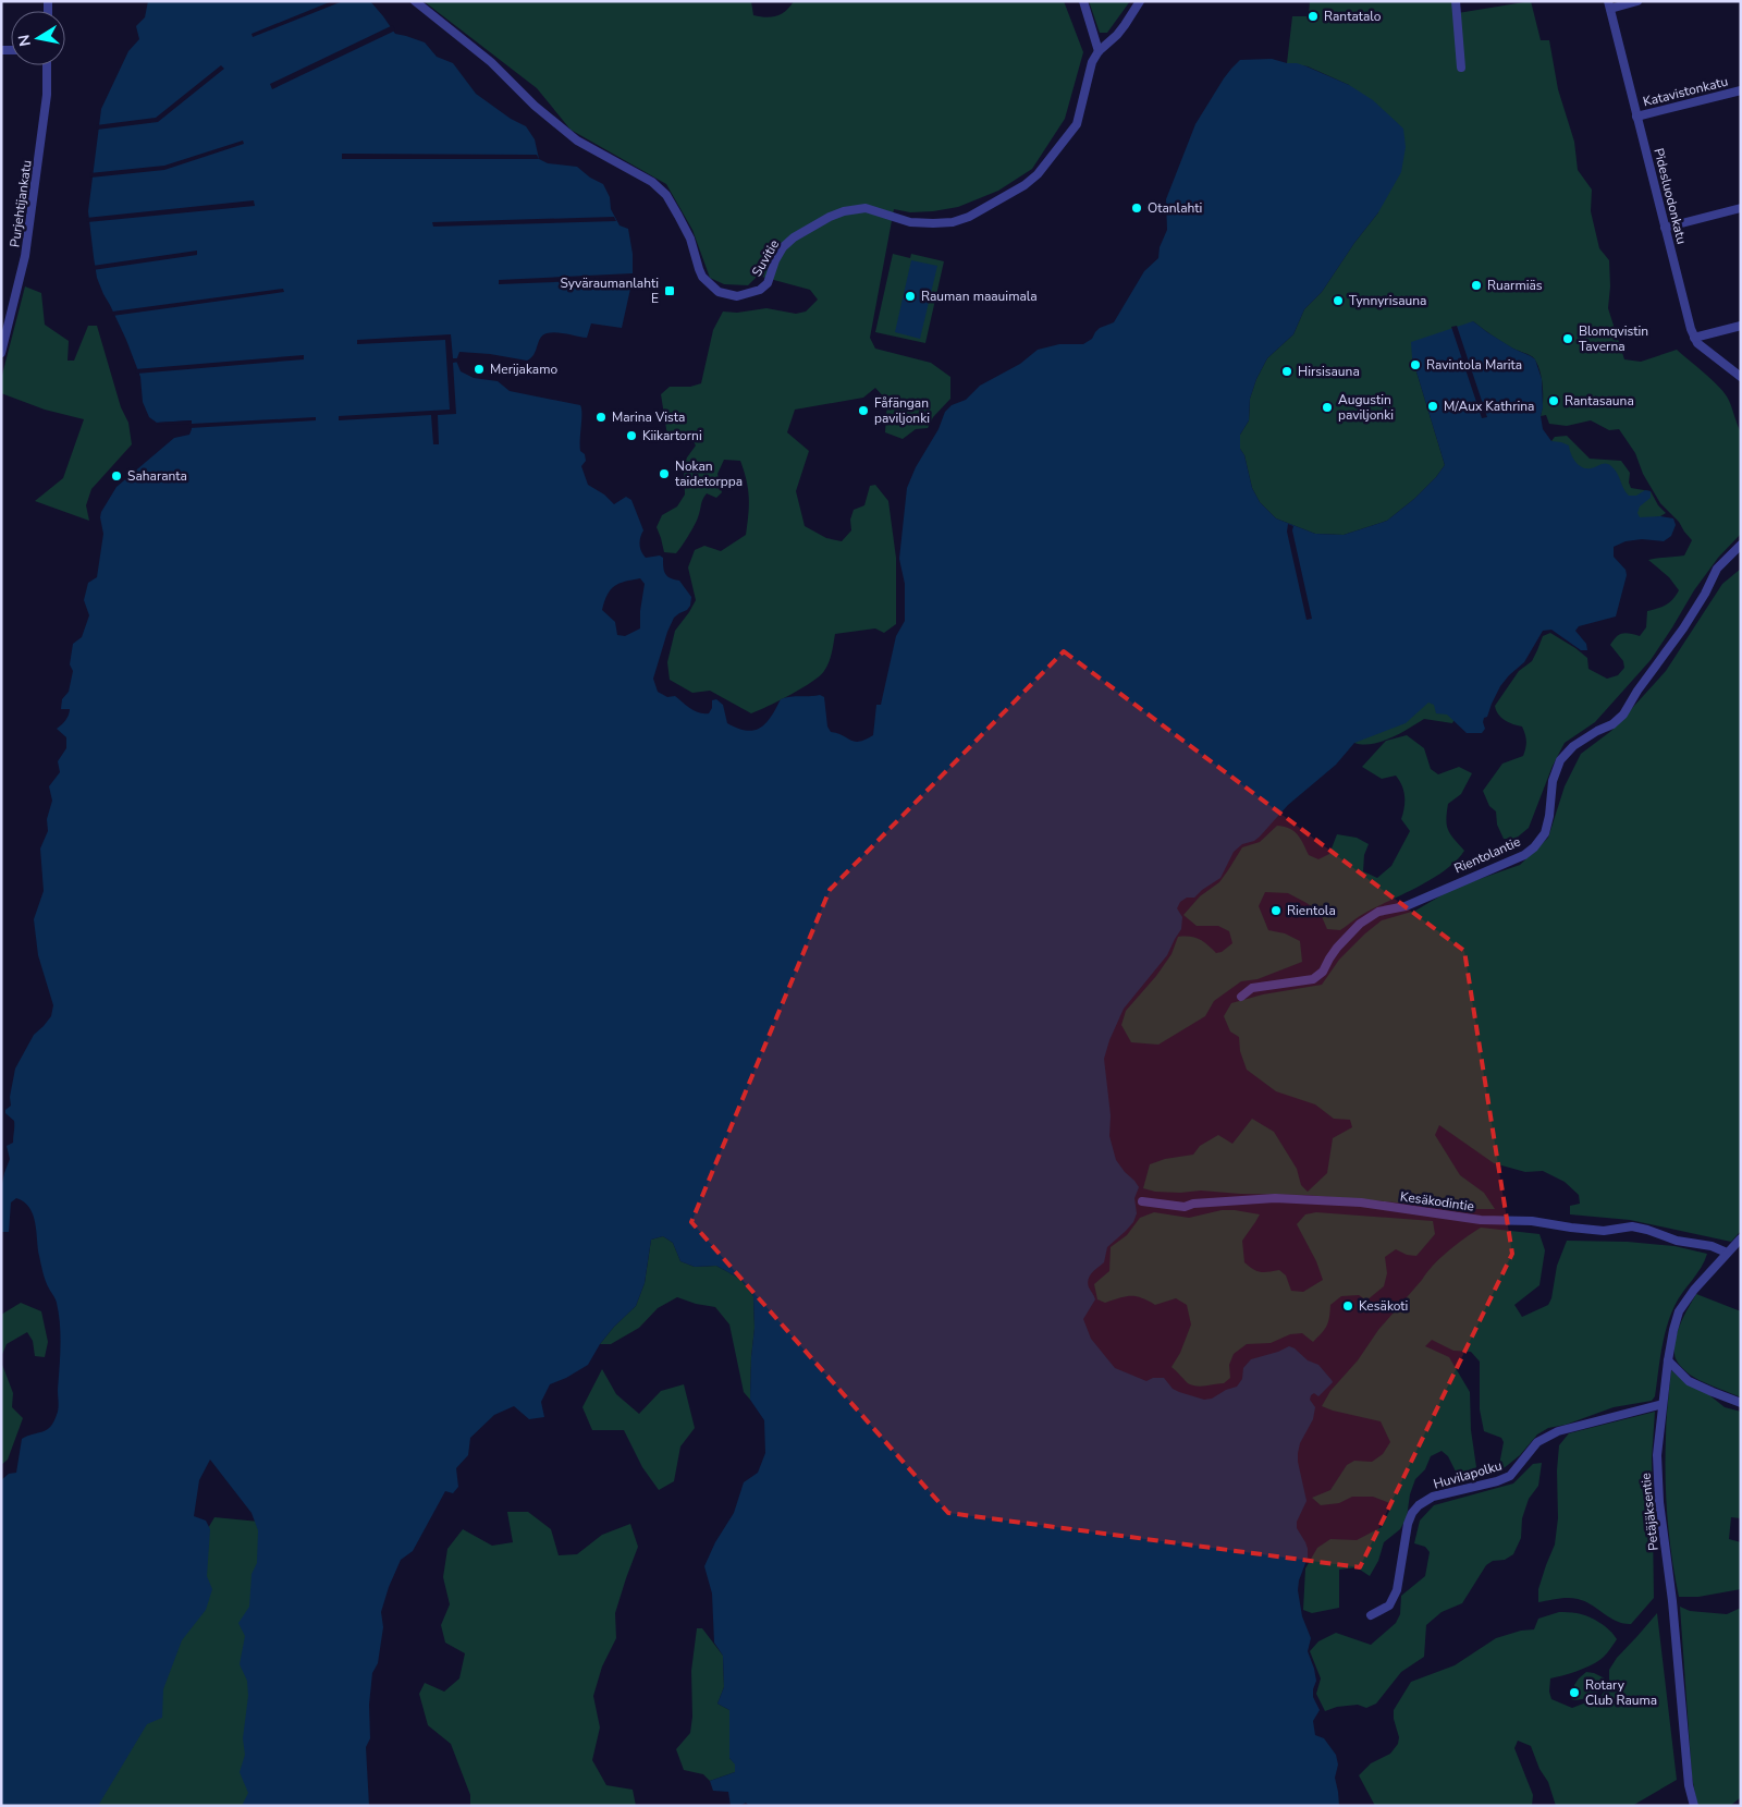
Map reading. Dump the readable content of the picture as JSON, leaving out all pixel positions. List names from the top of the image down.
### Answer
{
  "streets": {
    "street": [
      "Katavistonkatu",
      "Pidesluodonkatu",
      "Purjehtijankatu",
      "Suvitie",
      "Rientolantie",
      "Kesäkodintie",
      "Huvilapolku",
      "Petäjäksentie"
    ]
  },
  "crossings": [
    ["Katavistonkatu", "Pidesluodonkatu"],
    ["Kesäkodintie", "Petäjäksentie"],
    ["Huvilapolku", "Petäjäksentie"]
  ],
  "places": {
    "other": [
      "Rantatalo",
      "Otanlahti",
      "Ruarmiäs",
      "Rauman maauimala",
      "Tynnyrisauna",
      "Blomqvistin Taverna",
      "Ravintola Marita",
      "Merijakamo",
      "Hirsisauna",
      "Rantasauna",
      "M/Aux Kathrina",
      "Augustin paviljonki",
      "Fåfängan paviljonki",
      "Marina Vista",
      "Kiikartorni",
      "Nokan taidetorppa",
      "Saharanta",
      "Rientola",
      "Kesäkoti",
      "Rotary Club Rauma"
    ],
    "transit": ["Syväraumanlahti E"]
  },
  "north": "left"
}
